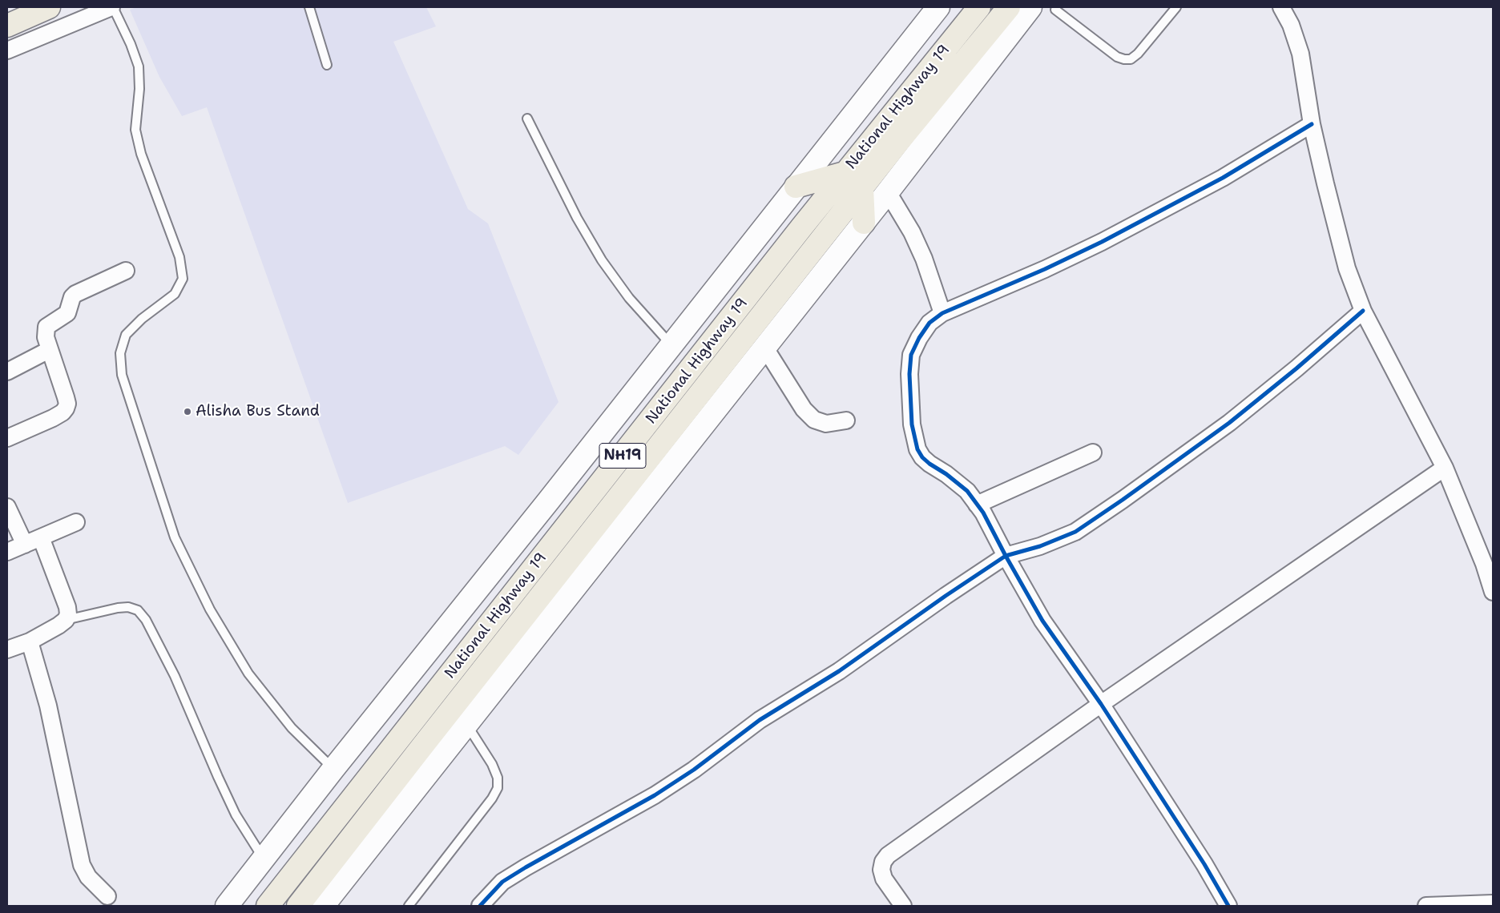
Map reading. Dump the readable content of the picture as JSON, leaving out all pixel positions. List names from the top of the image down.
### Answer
{
  "streets": {
    "highway": ["National Highway 19", "NH19"]
  },
  "places": ["Alisha Bus Stand"]
}
